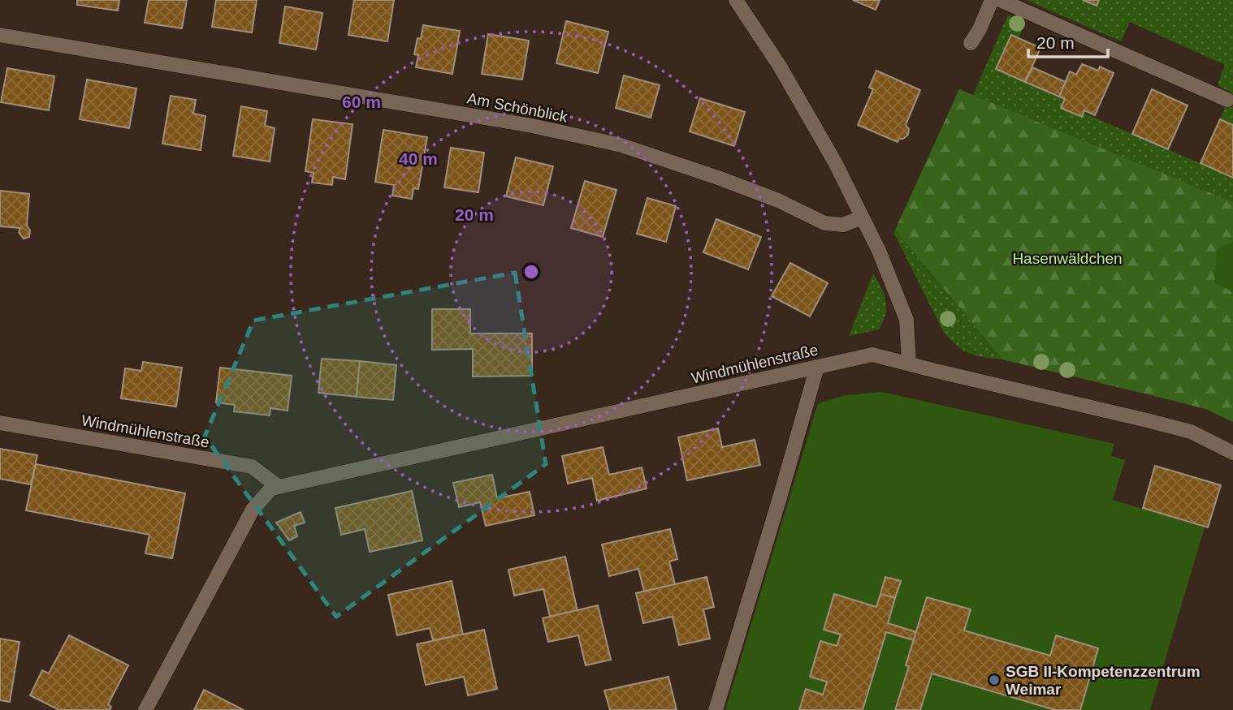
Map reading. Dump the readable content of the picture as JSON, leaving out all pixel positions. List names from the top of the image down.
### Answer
{
  "streets": {
    "street": ["Am Schönblick", "Windmühlenstraße"]
  },
  "parks": ["Hasenwäldchen"],
  "places": ["SGB II-Kompetenzzentrum Weimar"],
  "scale_bar": "20 m",
  "rings": ["60 m", "40 m", "20 m"]
}
